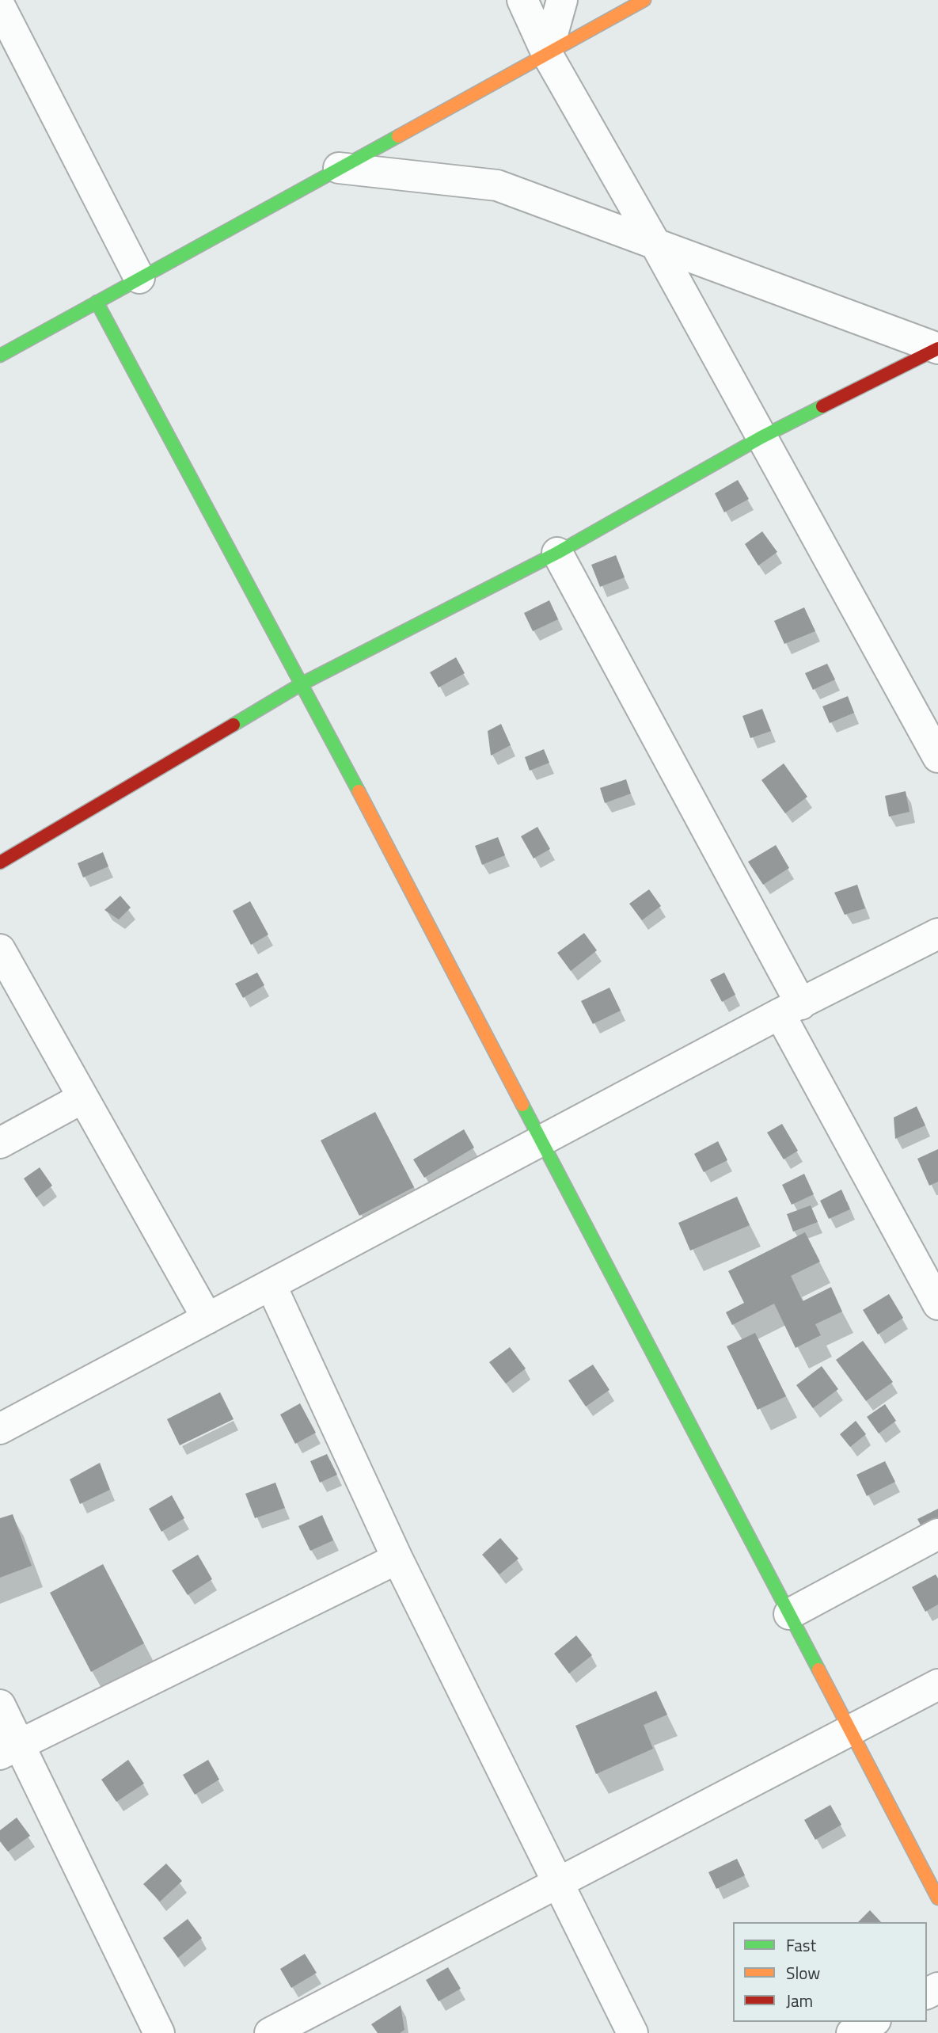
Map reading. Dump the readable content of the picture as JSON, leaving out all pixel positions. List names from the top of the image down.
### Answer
{
  "legend": ["Fast", "Slow", "Jam"]
}
